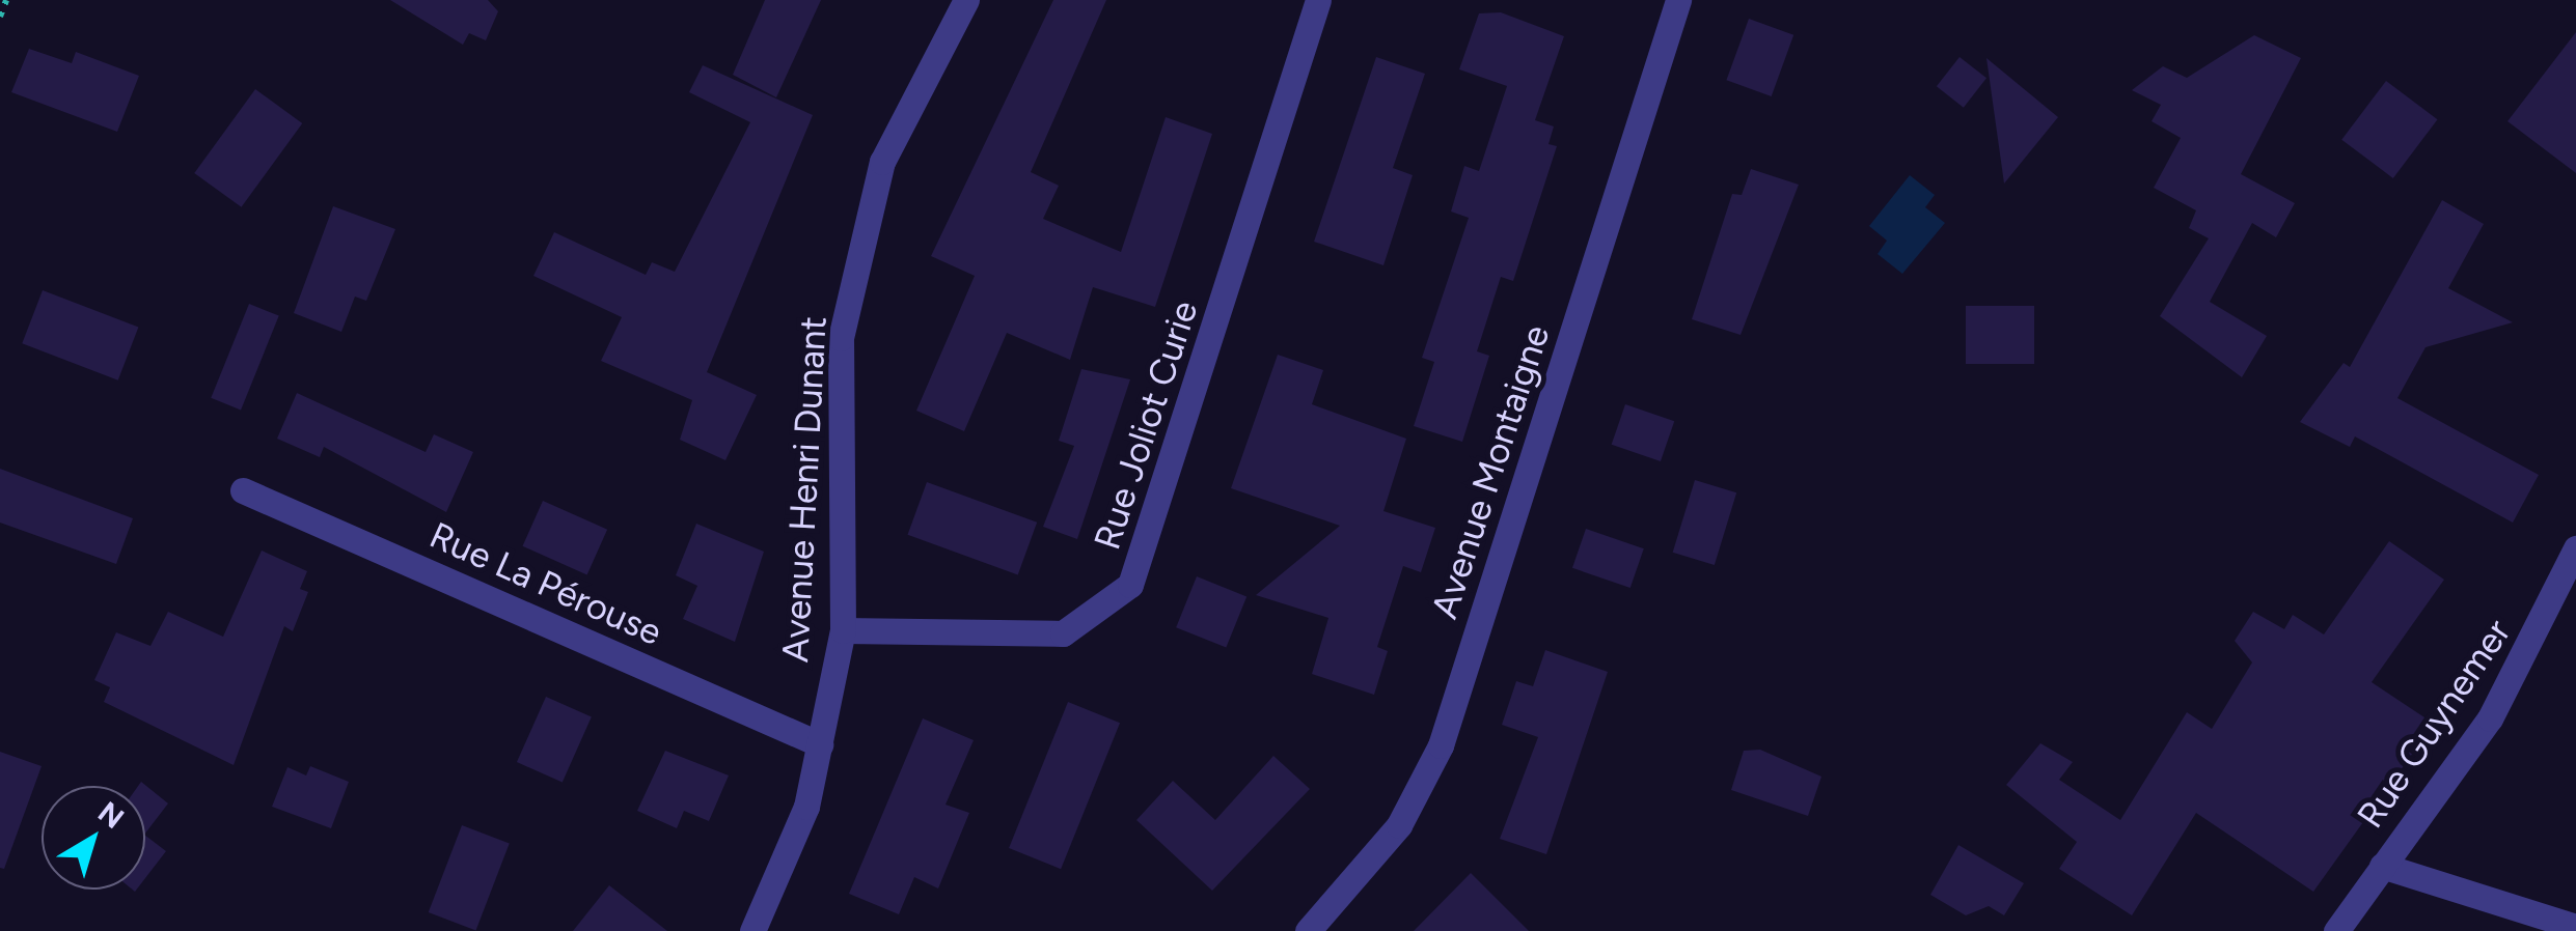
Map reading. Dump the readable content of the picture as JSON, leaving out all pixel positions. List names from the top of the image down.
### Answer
{
  "streets": {
    "street": [
      "Rue Joliot Curie",
      "Avenue Montaigne",
      "Avenue Henri Dunant",
      "Rue La Pérouse",
      "Rue Guynemer"
    ]
  },
  "crossings": [
    ["Rue Joliot Curie", "Avenue Henri Dunant"],
    ["Avenue Henri Dunant", "Rue La Pérouse"]
  ],
  "north": "top right"
}
